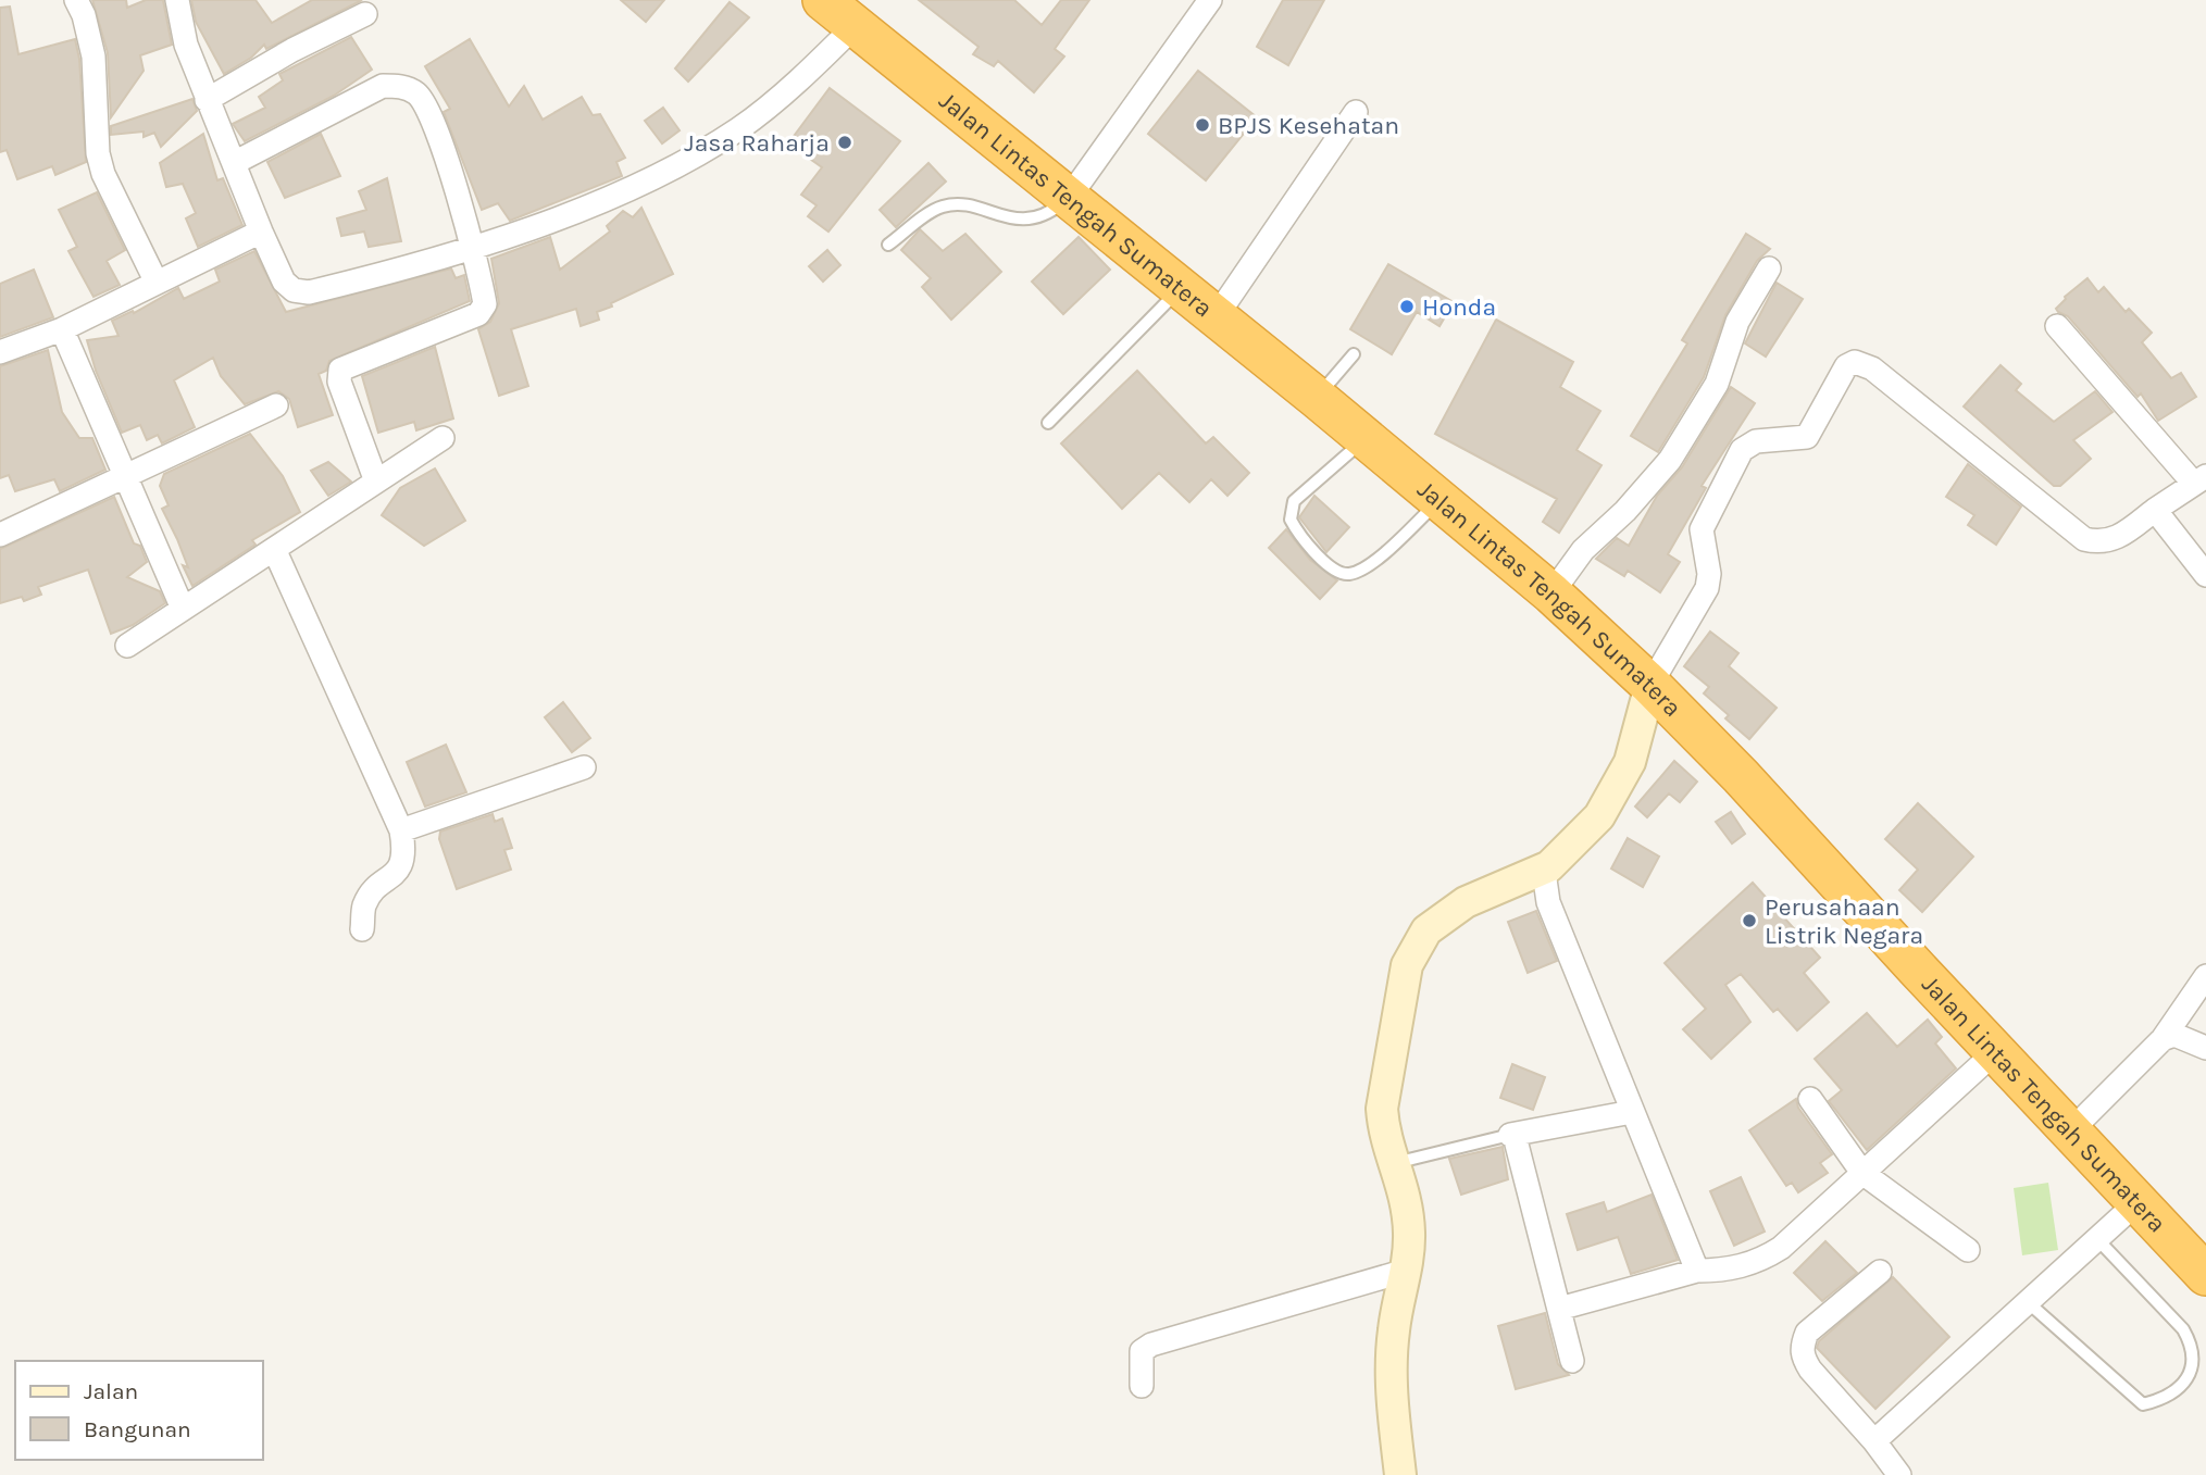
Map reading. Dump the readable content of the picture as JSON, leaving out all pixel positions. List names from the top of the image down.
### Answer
{
  "streets": {
    "highway": ["Jalan Lintas Tengah Sumatera"]
  },
  "places": [
    "BPJS Kesehatan",
    "Jasa Raharja",
    "Honda",
    "Perusahaan Listrik Negara"
  ],
  "legend": ["Jalan", "Bangunan"]
}
